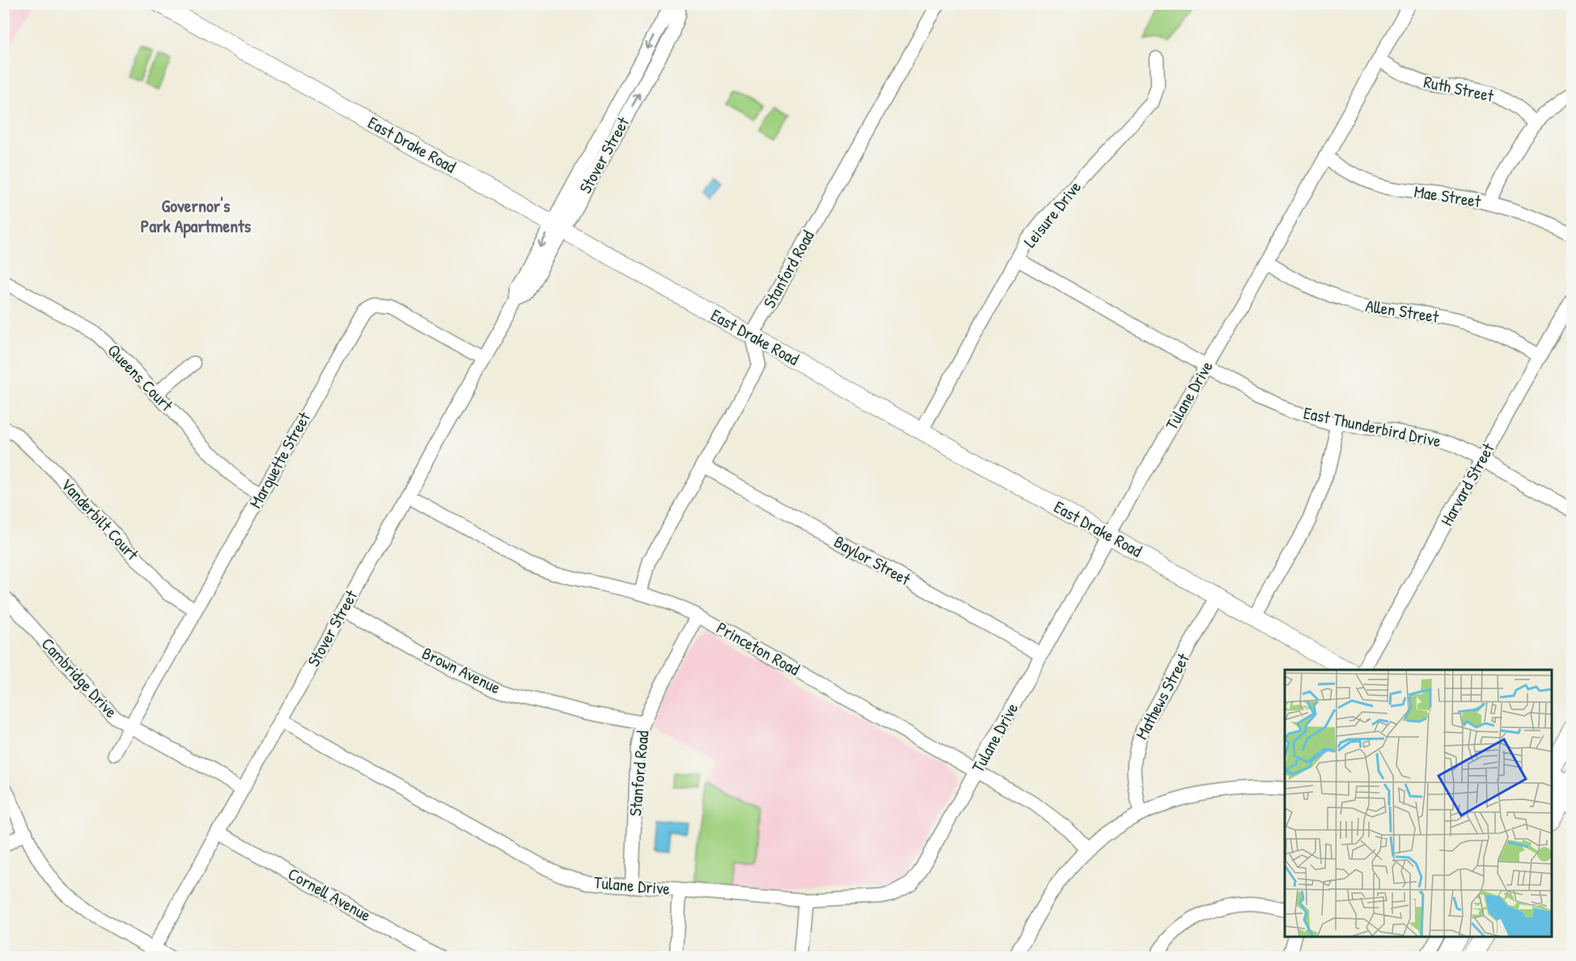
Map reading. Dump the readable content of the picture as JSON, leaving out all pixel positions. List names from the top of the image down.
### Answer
{
  "streets": {
    "main road": ["East Drake Road"],
    "street": [
      "Ruth Street",
      "Stover Street",
      "Mae Street",
      "Leisure Drive",
      "Stanford Road",
      "Allen Street",
      "Queens Court",
      "Tulane Drive",
      "East Thunderbird Drive",
      "Marquette Street",
      "Harvard Street",
      "Vanderbilt Court",
      "Baylor Street",
      "Princeton Road",
      "Brown Avenue",
      "Cambridge Drive",
      "Mathews Street",
      "Cornell Avenue"
    ]
  },
  "crossings": [
    ["Ruth Street", "Tulane Drive"],
    ["East Drake Road", "Stover Street"],
    ["East Drake Road", "Leisure Drive"],
    ["East Drake Road", "Stanford Road"],
    ["East Drake Road", "Tulane Drive"],
    ["East Drake Road", "Mathews Street"],
    ["Stover Street", "Tulane Drive"],
    ["Stover Street", "Marquette Street"],
    ["Stover Street", "Princeton Road"],
    ["Stover Street", "Brown Avenue"],
    ["Stover Street", "Cambridge Drive"],
    ["Stover Street", "Cornell Avenue"],
    ["Mae Street", "Tulane Drive"],
    ["Leisure Drive", "East Thunderbird Drive"],
    ["Stanford Road", "Tulane Drive"],
    ["Stanford Road", "Princeton Road"],
    ["Stanford Road", "Brown Avenue"],
    ["Allen Street", "Tulane Drive"],
    ["Allen Street", "Harvard Street"],
    ["Queens Court", "Marquette Street"],
    ["Tulane Drive", "East Thunderbird Drive"],
    ["Tulane Drive", "Baylor Street"],
    ["Tulane Drive", "Princeton Road"],
    ["East Thunderbird Drive", "Harvard Street"],
    ["Marquette Street", "Vanderbilt Court"],
    ["Marquette Street", "Cambridge Drive"]
  ],
  "districts": ["Governor's Park Apartments"]
}
